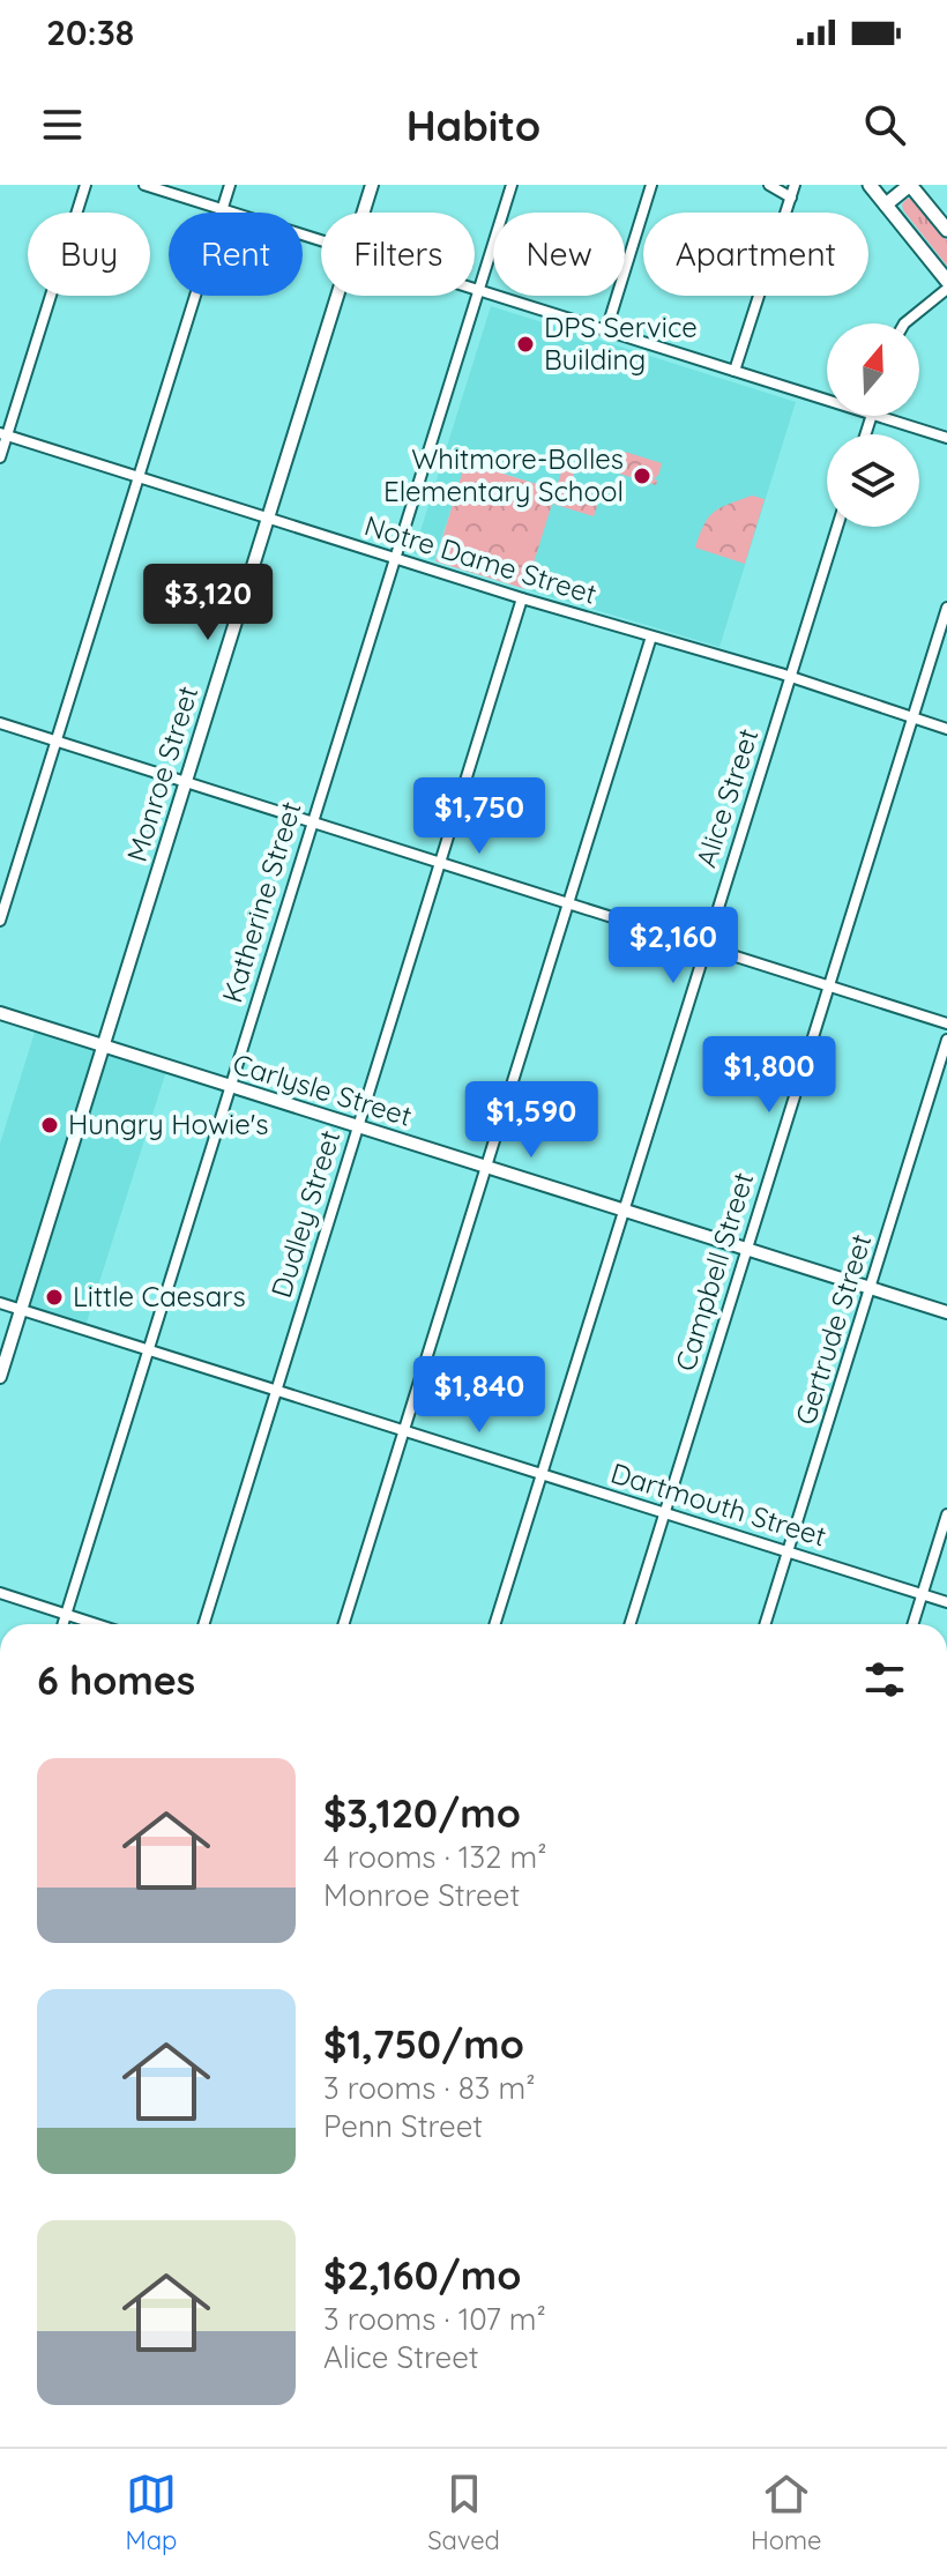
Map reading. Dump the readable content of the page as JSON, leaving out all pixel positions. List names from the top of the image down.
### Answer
{
  "streets": {
    "street": [
      "Notre Dame Street",
      "Monroe Street",
      "Alice Street",
      "Katherine Street",
      "Carlysle Street",
      "Dudley Street",
      "Campbell Street",
      "Gertrude Street",
      "Dartmouth Street"
    ]
  },
  "crossings": [
    ["Notre Dame Street", "Monroe Street"],
    ["Notre Dame Street", "Alice Street"],
    ["Notre Dame Street", "Katherine Street"],
    ["Notre Dame Street", "Dudley Street"],
    ["Notre Dame Street", "Campbell Street"],
    ["Monroe Street", "Carlysle Street"],
    ["Monroe Street", "Dartmouth Street"],
    ["Alice Street", "Carlysle Street"],
    ["Alice Street", "Dartmouth Street"],
    ["Katherine Street", "Carlysle Street"],
    ["Katherine Street", "Dartmouth Street"],
    ["Carlysle Street", "Dudley Street"],
    ["Carlysle Street", "Campbell Street"],
    ["Carlysle Street", "Gertrude Street"],
    ["Dudley Street", "Dartmouth Street"],
    ["Campbell Street", "Dartmouth Street"],
    ["Gertrude Street", "Dartmouth Street"]
  ],
  "places": [
    "DPS Service Building",
    "Whitmore-Bolles Elementary School",
    "Hungry Howie's",
    "Little Caesars"
  ],
  "north": "top",
  "page": {
    "status": "20:38",
    "header": "Habito",
    "chip": [
      "Buy",
      "Rent",
      "Filters",
      "New",
      "Apartment"
    ],
    "price": [
      "$3,120",
      "$1,750",
      "$2,160",
      "$1,800",
      "$1,590",
      "$1,840"
    ],
    "heading": "6 homes",
    "list": [
      {
        "name": "$3,120/mo",
        "note": "4 rooms · 132 m² · Monroe Street"
      },
      {
        "name": "$1,750/mo",
        "note": "3 rooms · 83 m² · Penn Street"
      },
      {
        "name": "$2,160/mo",
        "note": "3 rooms · 107 m² · Alice Street"
      }
    ],
    "tabs": ["Map", "Saved", "Home"]
  }
}
